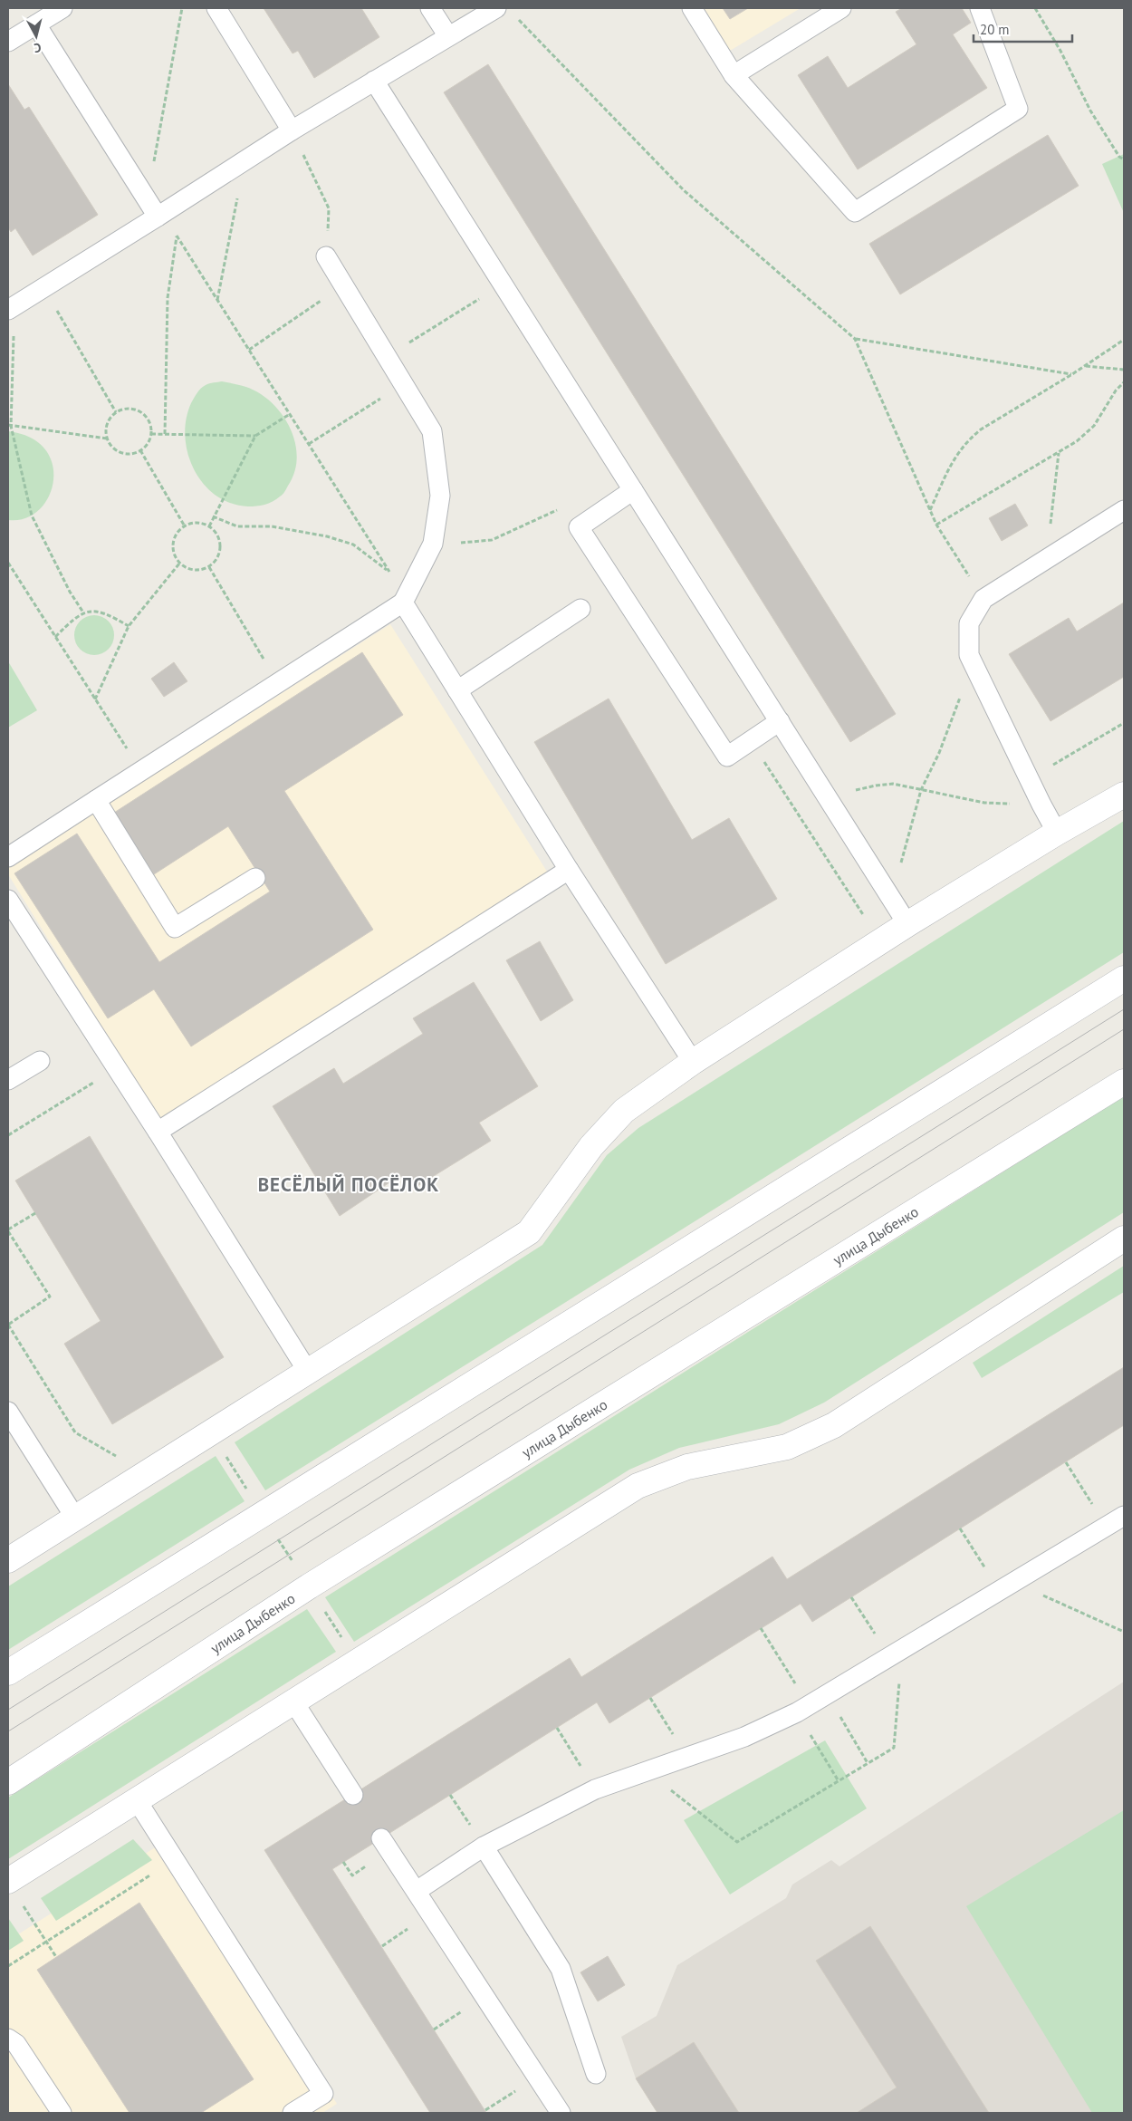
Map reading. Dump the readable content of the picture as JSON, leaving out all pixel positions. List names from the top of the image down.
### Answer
{
  "streets": {
    "street": ["улица Дыбенко"]
  },
  "districts": ["ВЕСЁЛЫЙ ПОСЁЛОК"],
  "scale_bar": "20 m",
  "north": "bottom"
}
